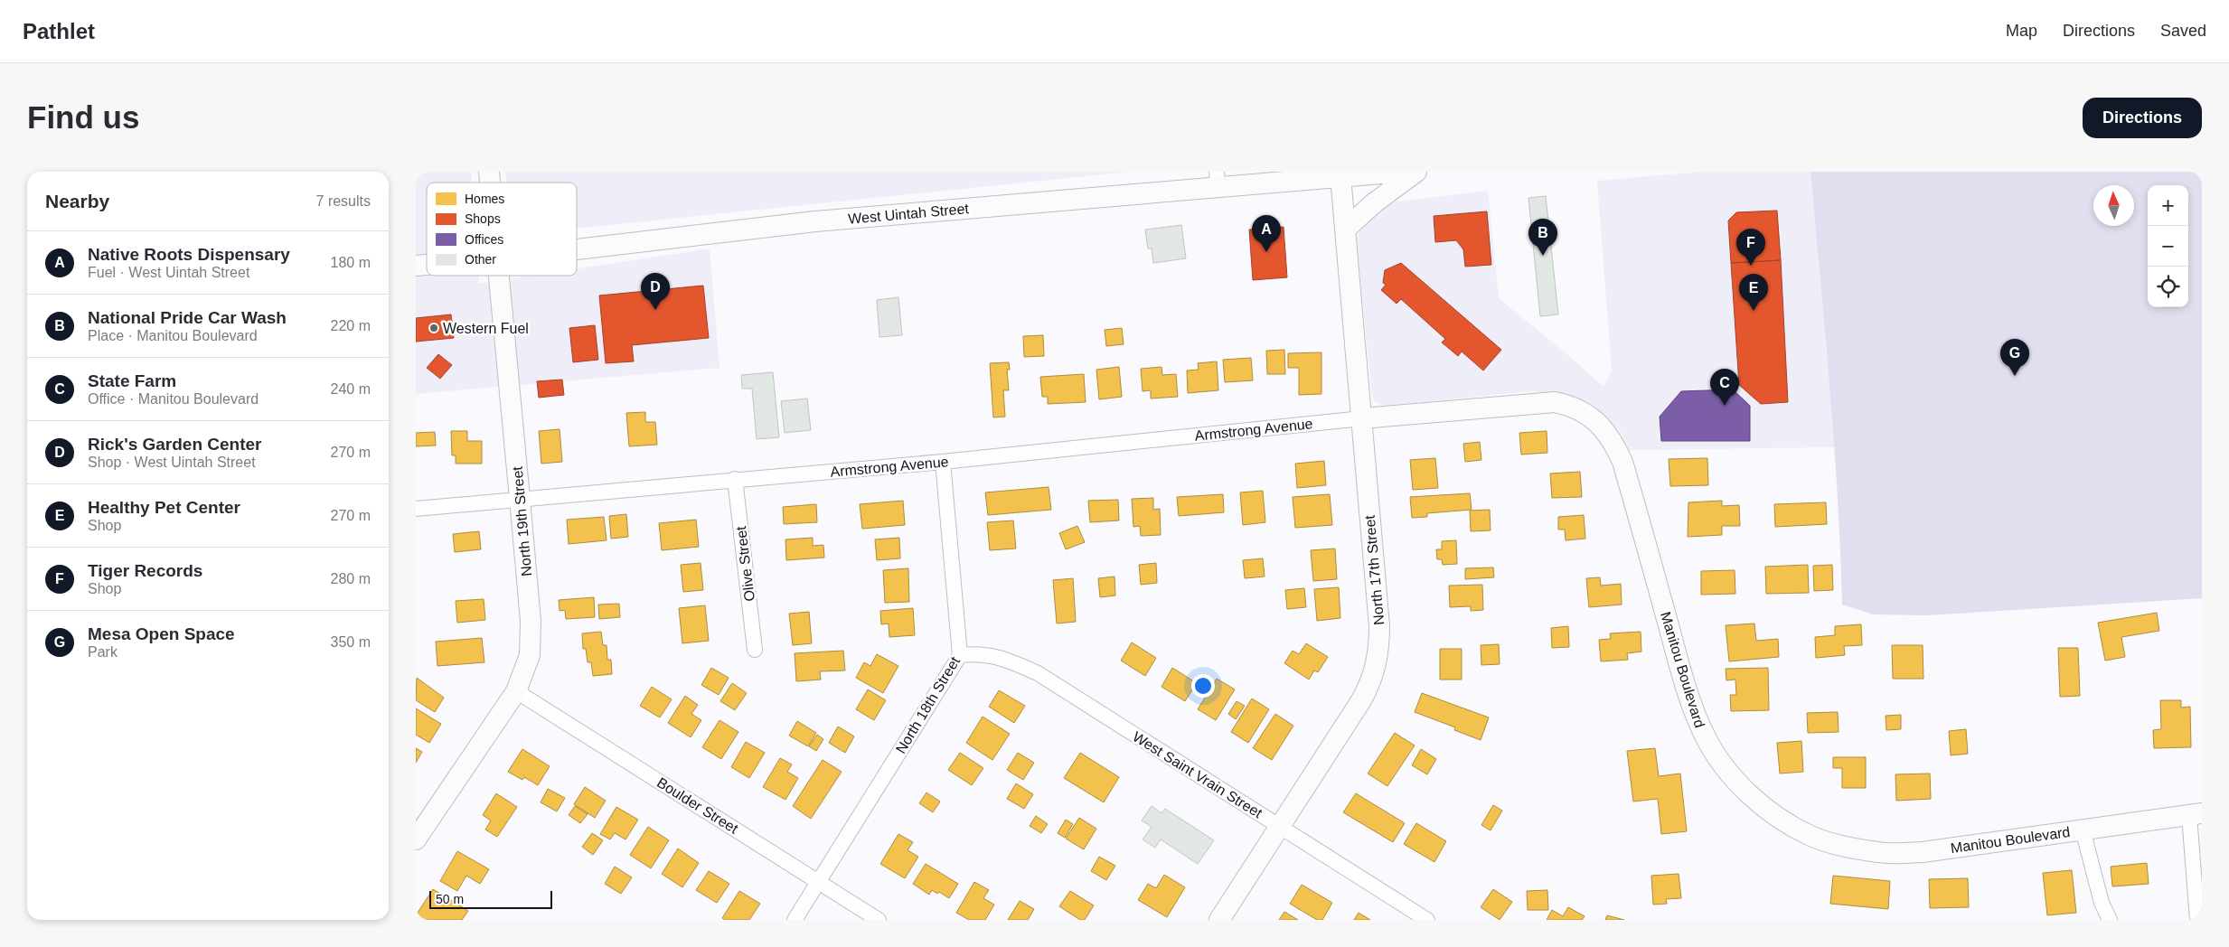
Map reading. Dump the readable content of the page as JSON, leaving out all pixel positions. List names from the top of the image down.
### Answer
{
  "streets": {
    "street": [
      "West Uintah Street",
      "Armstrong Avenue",
      "North 19th Street",
      "Olive Street",
      "North 17th Street",
      "Manitou Boulevard",
      "North 18th Street",
      "West Saint Vrain Street",
      "Boulder Street"
    ]
  },
  "crossings": [
    ["West Uintah Street", "North 17th Street"],
    ["Armstrong Avenue", "North 19th Street"],
    ["Armstrong Avenue", "Olive Street"],
    ["Armstrong Avenue", "North 17th Street"],
    ["Armstrong Avenue", "Manitou Boulevard"],
    ["Armstrong Avenue", "North 18th Street"],
    ["North 19th Street", "Boulder Street"],
    ["North 17th Street", "Manitou Boulevard"],
    ["North 17th Street", "West Saint Vrain Street"],
    ["North 18th Street", "West Saint Vrain Street"],
    ["North 18th Street", "Boulder Street"]
  ],
  "places": ["Western Fuel"],
  "legend": [
    "Homes",
    "Shops",
    "Offices",
    "Other"
  ],
  "scale_bar": "50 m",
  "north": "top",
  "page": {
    "header": "Pathlet",
    "nav": ["Map", "Directions", "Saved"],
    "buttons": "Directions",
    "title": "Find us",
    "heading": ["Nearby", "7 results"],
    "map_buttons": ["+", "−"],
    "pins": [
      "A",
      "B",
      "F",
      "D",
      "E",
      "G",
      "C"
    ],
    "list": [
      {
        "mark": "A",
        "name": "Native Roots Dispensary",
        "note": "Fuel · West Uintah Street",
        "value": "180 m"
      },
      {
        "mark": "B",
        "name": "National Pride Car Wash",
        "note": "Place · Manitou Boulevard",
        "value": "220 m"
      },
      {
        "mark": "C",
        "name": "State Farm",
        "note": "Office · Manitou Boulevard",
        "value": "240 m"
      },
      {
        "mark": "D",
        "name": "Rick's Garden Center",
        "note": "Shop · West Uintah Street",
        "value": "270 m"
      },
      {
        "mark": "E",
        "name": "Healthy Pet Center",
        "note": "Shop",
        "value": "270 m"
      },
      {
        "mark": "F",
        "name": "Tiger Records",
        "note": "Shop",
        "value": "280 m"
      },
      {
        "mark": "G",
        "name": "Mesa Open Space",
        "note": "Park",
        "value": "350 m"
      }
    ],
    "scale": "50 m"
  }
}
